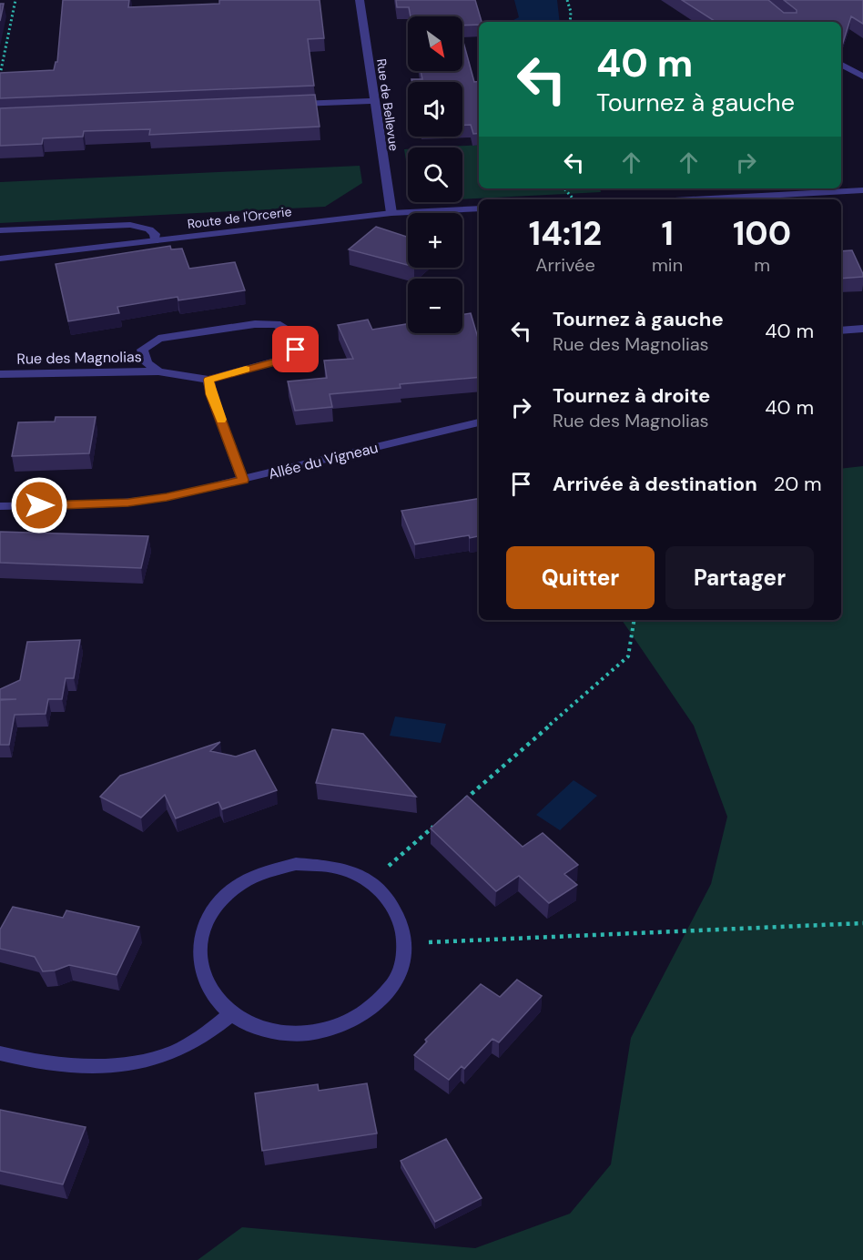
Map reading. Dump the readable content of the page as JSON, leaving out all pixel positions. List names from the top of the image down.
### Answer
{
  "streets": {
    "street": [
      "Rue de Bellevue",
      "Route de l'Orcerie",
      "Rue des Magnolias",
      "Allée du Vigneau"
    ]
  },
  "crossings": [
    ["Rue de Bellevue", "Route de l'Orcerie"]
  ],
  "north": "bottom right",
  "page": {
    "map_buttons": ["+", "−"],
    "turn": ["40 m", "Tournez à gauche"],
    "eta": [
      "14:12",
      "Arrivée",
      "1",
      "min",
      "100",
      "m"
    ],
    "list": [
      {
        "name": "Tournez à gauche",
        "note": "Rue des Magnolias",
        "value": "40 m"
      },
      {
        "name": "Tournez à droite",
        "note": "Rue des Magnolias",
        "value": "40 m"
      },
      {
        "name": "Arrivée à destination",
        "value": "20 m"
      }
    ],
    "buttons": ["Quitter", "Partager"]
  }
}
